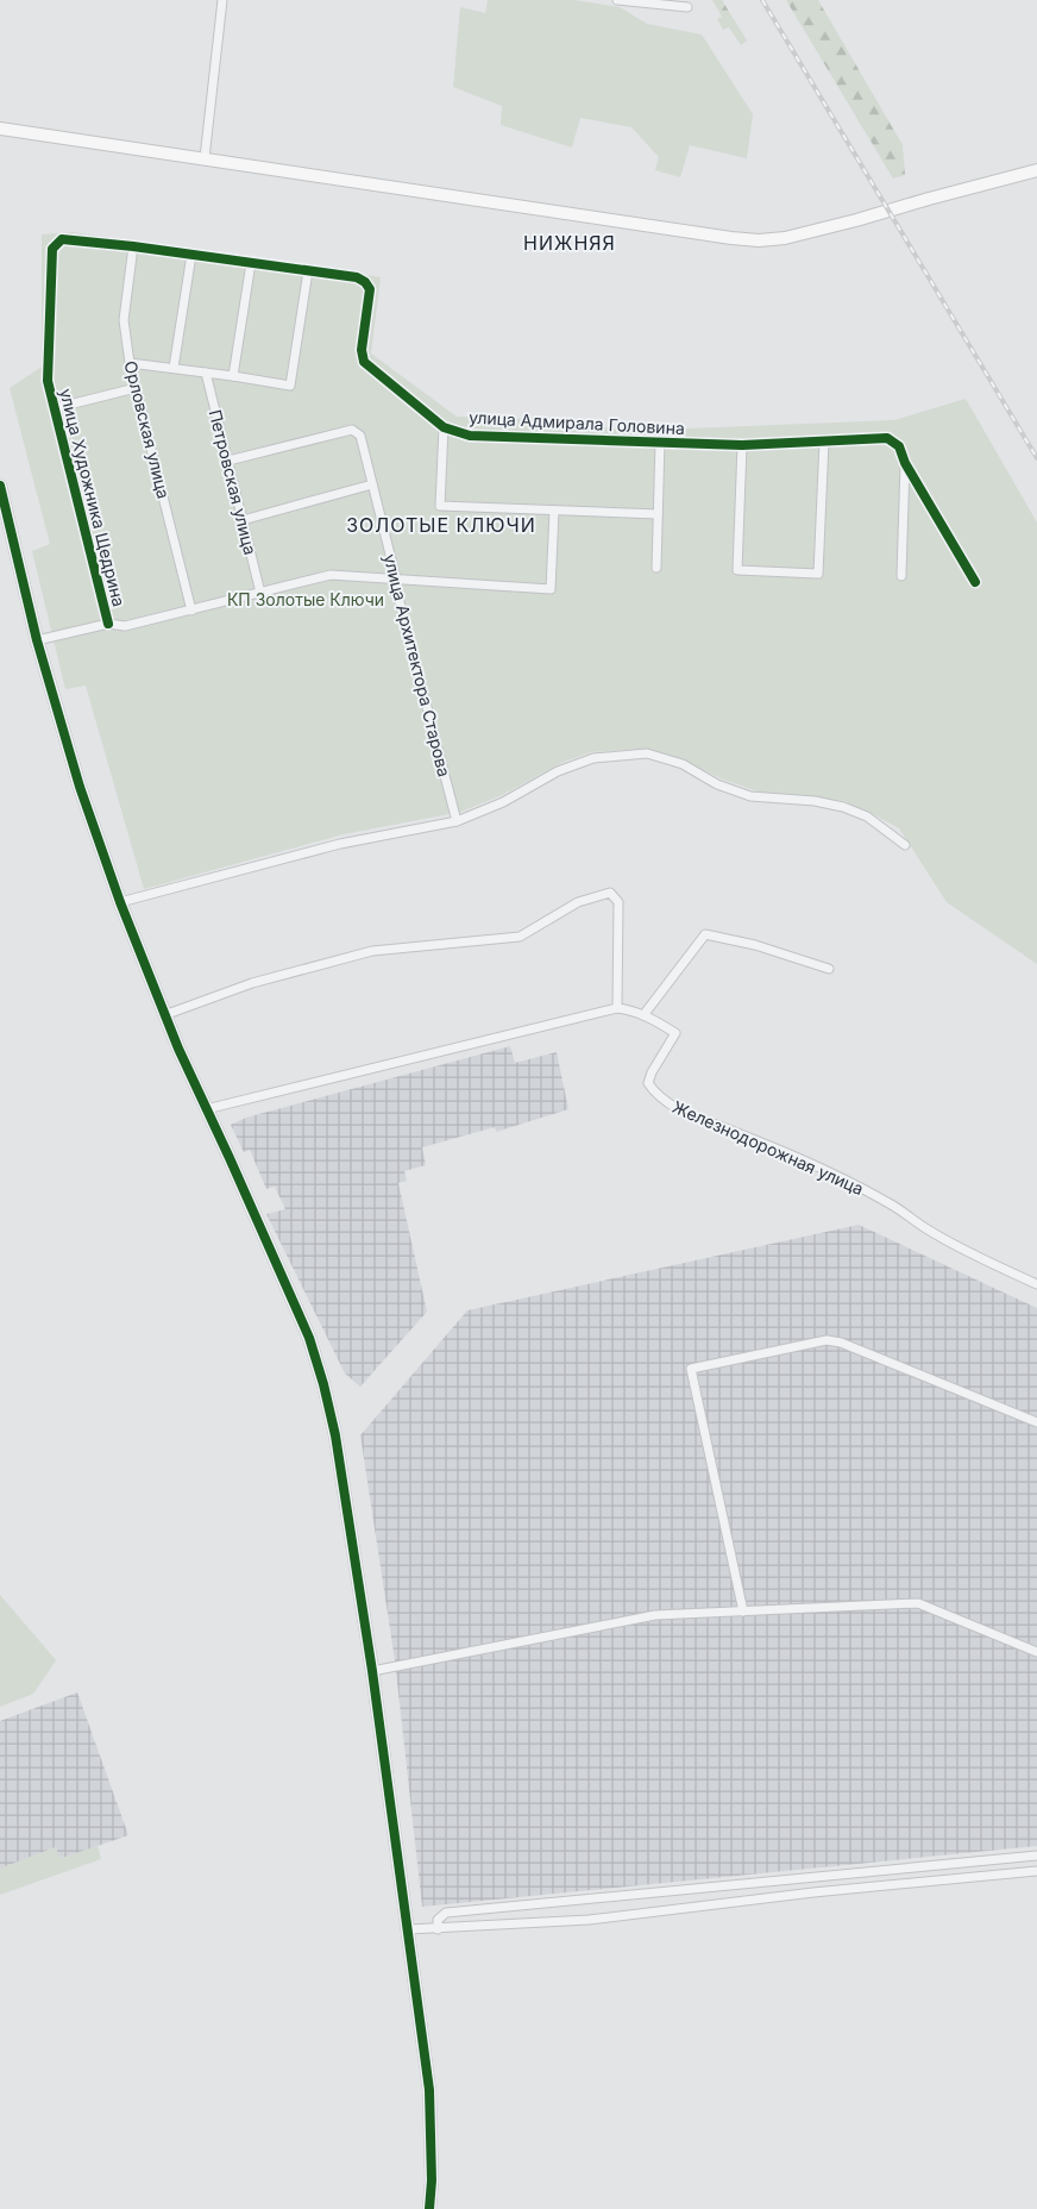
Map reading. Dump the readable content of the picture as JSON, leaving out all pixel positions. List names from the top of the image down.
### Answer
{
  "streets": {
    "street": [
      "улица Адмирала Головина",
      "Орловская улица",
      "Петровская улица",
      "улица Художника Щедрина",
      "улица Архитектора Старова",
      "Железнодорожная улица"
    ]
  },
  "crossings": [
    ["улица Адмирала Головина", "Орловская улица"],
    ["улица Адмирала Головина", "улица Художника Щедрина"],
    ["Петровская улица", "улица Архитектора Старова"]
  ],
  "districts": ["НИЖНЯЯ", "ЗОЛОТЫЕ КЛЮЧИ"],
  "parks": ["КП Золотые Ключи"]
}
